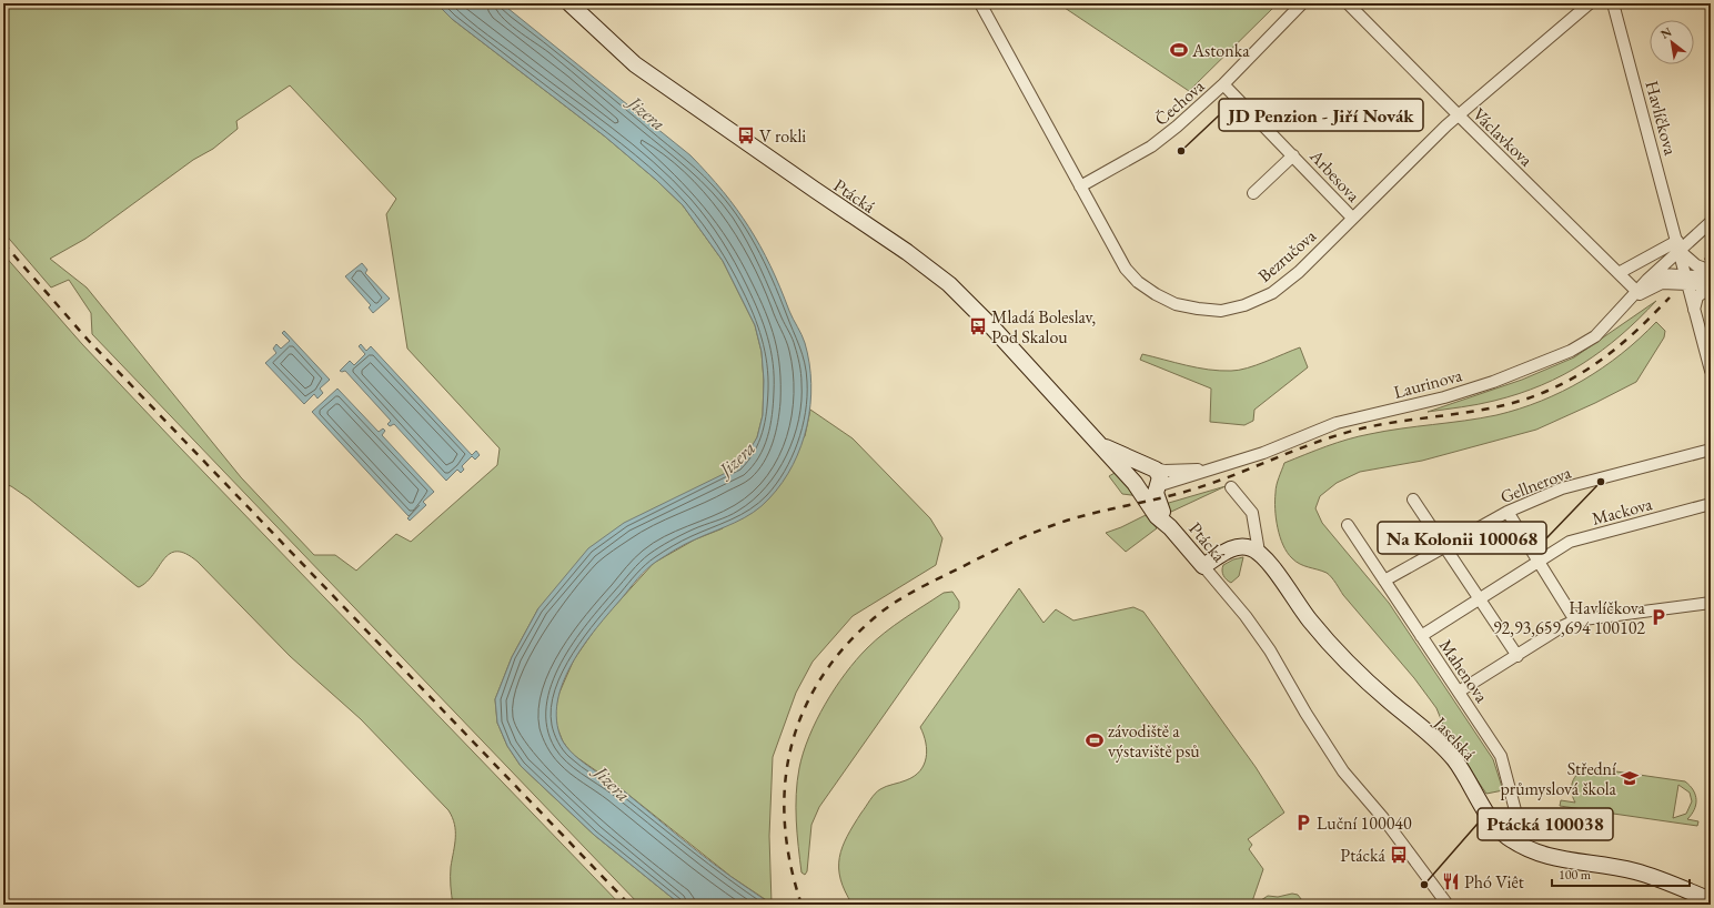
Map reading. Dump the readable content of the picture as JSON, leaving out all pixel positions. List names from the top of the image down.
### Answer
{
  "streets": {
    "street": [
      "Čechova",
      "Havlíčkova",
      "Václavkova",
      "Arbesova",
      "Ptácká",
      "Bezručova",
      "Laurinova",
      "Gellnerova",
      "Mackova",
      "Mahenova",
      "Jaselská"
    ]
  },
  "crossings": [
    ["Čechova", "Arbesova"],
    ["Čechova", "Bezručova"],
    ["Havlíčkova", "Laurinova"],
    ["Václavkova", "Bezručova"],
    ["Václavkova", "Laurinova"],
    ["Arbesova", "Bezručova"],
    ["Ptácká", "Laurinova"],
    ["Gellnerova", "Mahenova"],
    ["Mackova", "Mahenova"],
    ["Mahenova", "Jaselská"]
  ],
  "water": ["Jizera"],
  "places": {
    "sports": ["Astonka", "závodiště a výstaviště psů"],
    "bus stop": ["V rokli", "Mladá Boleslav, Pod Skalou", "Ptácká"],
    "other": ["JD Penzion - Jiří Novák", "Na Kolonii 100068", "Ptácká 100038"],
    "parking": ["Havlíčkova 92,93,659,694 100102", "Luční 100040"],
    "school or university": ["Střední průmyslová škola"],
    "restaurant": ["Phó Viêt"]
  },
  "scale_bar": "100 m",
  "north": "top left"
}
